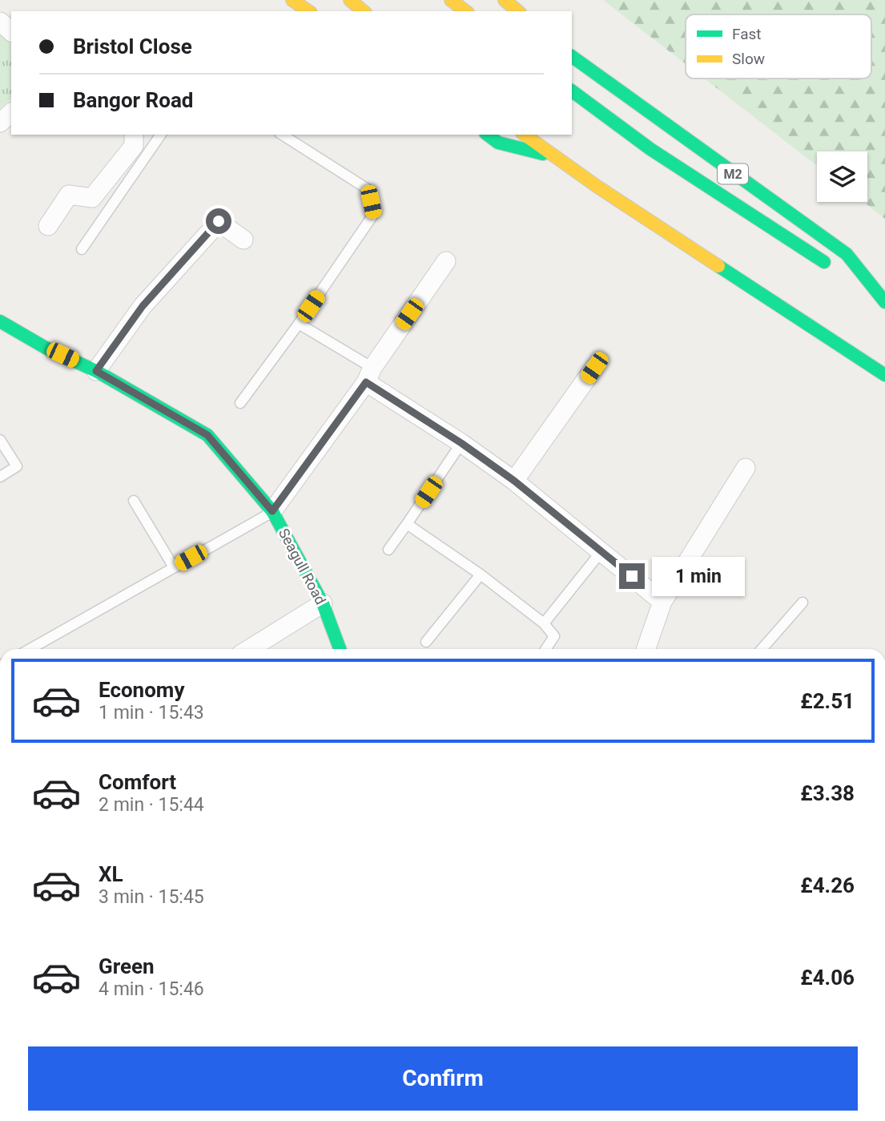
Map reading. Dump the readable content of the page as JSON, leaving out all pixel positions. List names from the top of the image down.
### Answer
{
  "streets": {
    "main road": ["M2", "Seagull Road"]
  },
  "legend": ["Fast", "Slow"],
  "page": {
    "banner": ["Bristol Close", "Bangor Road"],
    "bubble": "1 min",
    "list": [
      {
        "name": "Economy",
        "note": "1 min · 15:43",
        "value": "£2.51"
      },
      {
        "name": "Comfort",
        "note": "2 min · 15:44",
        "value": "£3.38"
      },
      {
        "name": "XL",
        "note": "3 min · 15:45",
        "value": "£4.26"
      },
      {
        "name": "Green",
        "note": "4 min · 15:46",
        "value": "£4.06"
      }
    ],
    "buttons": "Confirm"
  }
}
